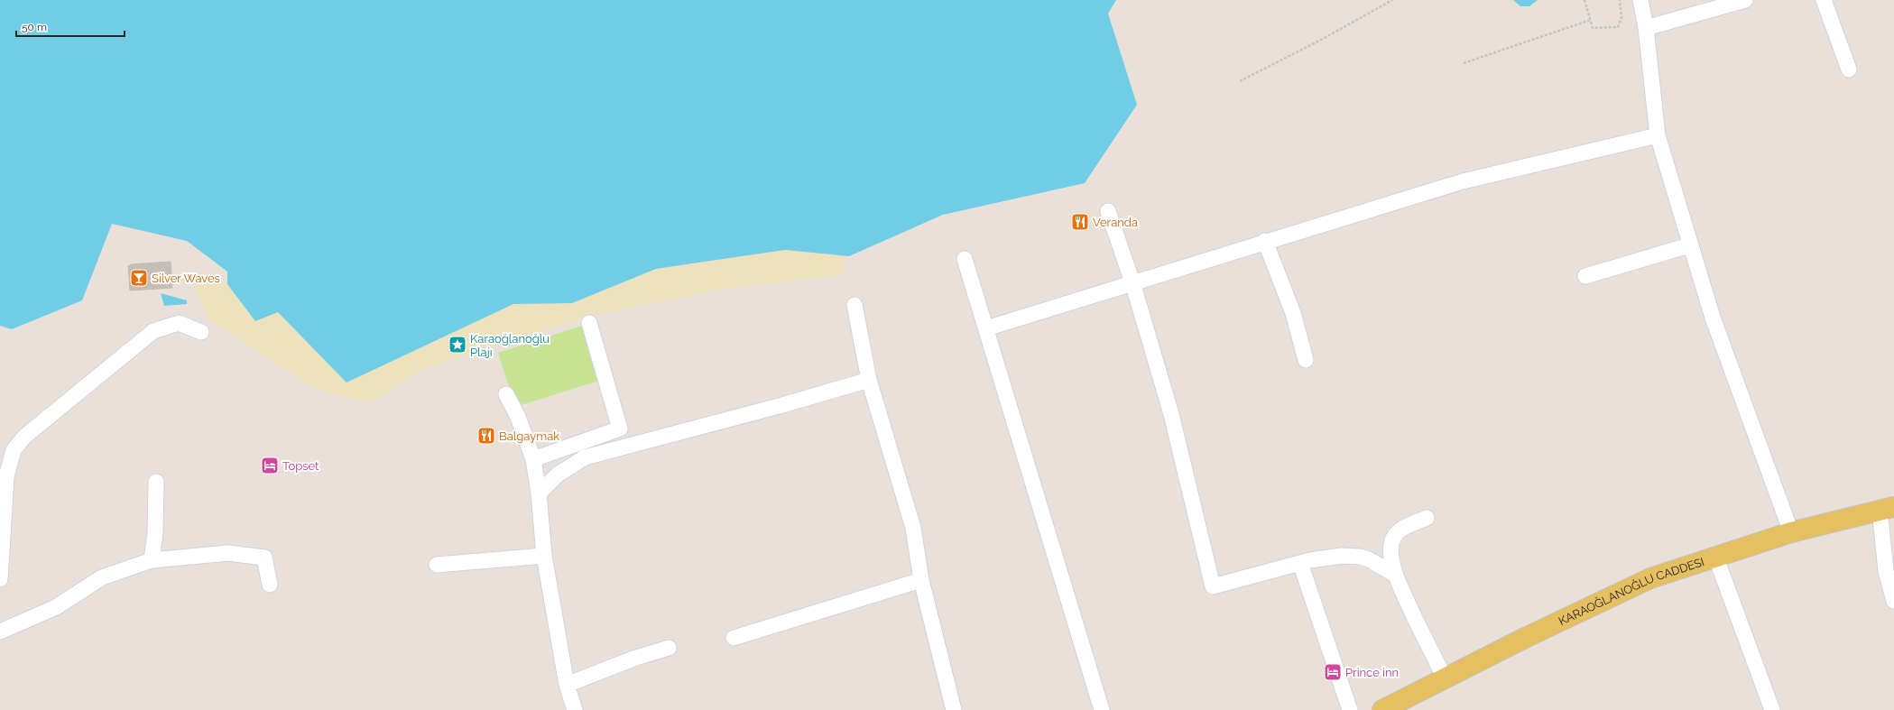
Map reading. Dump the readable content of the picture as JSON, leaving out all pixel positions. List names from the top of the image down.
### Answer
{
  "streets": {
    "main road": ["KARAOĞLANOĞLU CADDESI"]
  },
  "places": {
    "restaurant": ["Veranda", "Balgaymak"],
    "bar": ["Silver Waves"],
    "place": ["Karaoğlanoğlu Plajı"],
    "hotel": ["Topset", "Prince inn"]
  },
  "scale_bar": "50 m"
}
